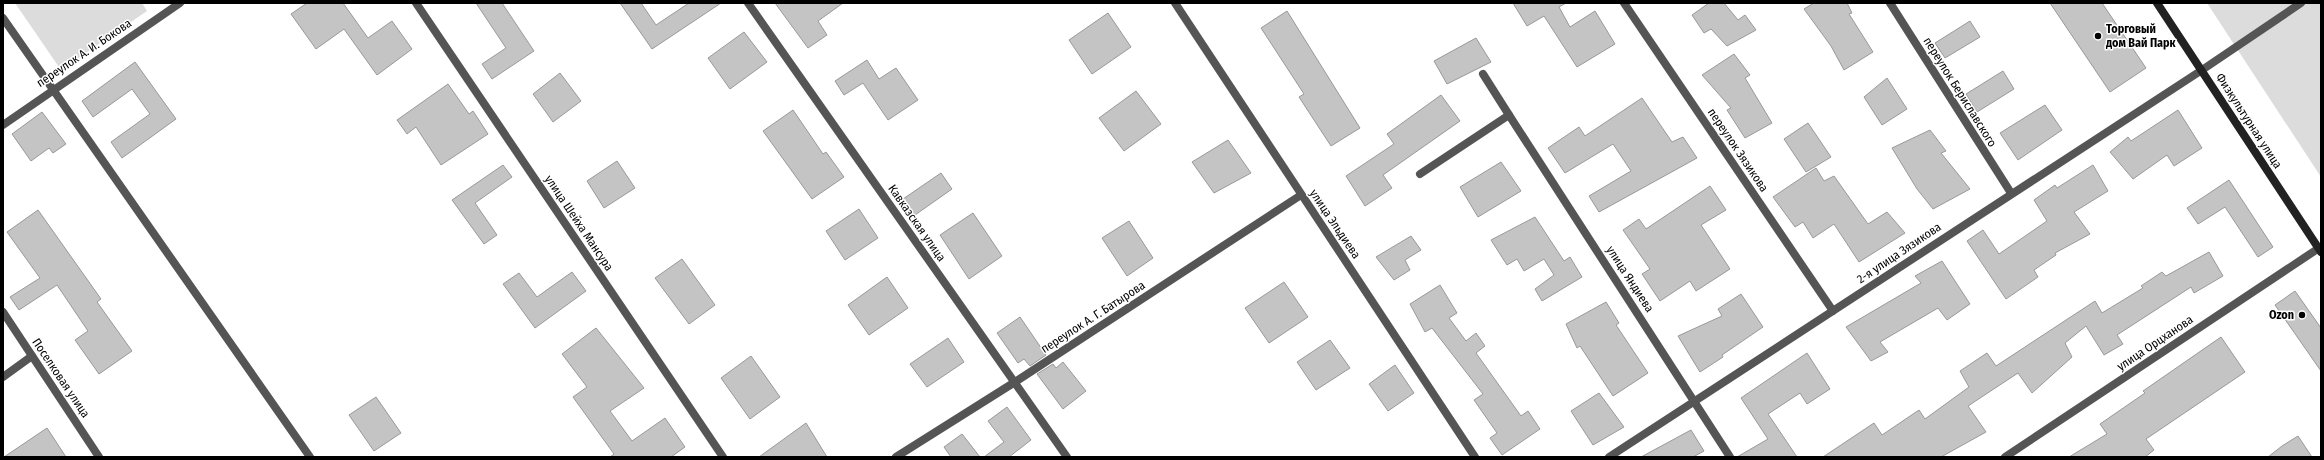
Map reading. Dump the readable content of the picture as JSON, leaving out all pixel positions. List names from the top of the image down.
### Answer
{
  "streets": {
    "main road": ["Физкультурная улица"],
    "street": [
      "переулок А. И. Бокова",
      "переулок Бериславского",
      "переулок Зязикова",
      "улица Шейха Мансура",
      "Кавказская улица",
      "улица Эльдиева",
      "2-я улица Зязикова",
      "улица Яндиева",
      "переулок А. Г. Батырова",
      "улица Орцханова",
      "Поселковая улица"
    ]
  },
  "crossings": [
    ["переулок Бериславского", "2-я улица Зязикова"],
    ["Физкультурная улица", "2-я улица Зязикова"],
    ["Физкультурная улица", "улица Орцханова"],
    ["переулок Зязикова", "2-я улица Зязикова"],
    ["Кавказская улица", "переулок А. Г. Батырова"],
    ["улица Эльдиева", "переулок А. Г. Батырова"],
    ["2-я улица Зязикова", "улица Яндиева"]
  ],
  "places": ["Торговый дом Вай Парк", "Ozon"]
}
